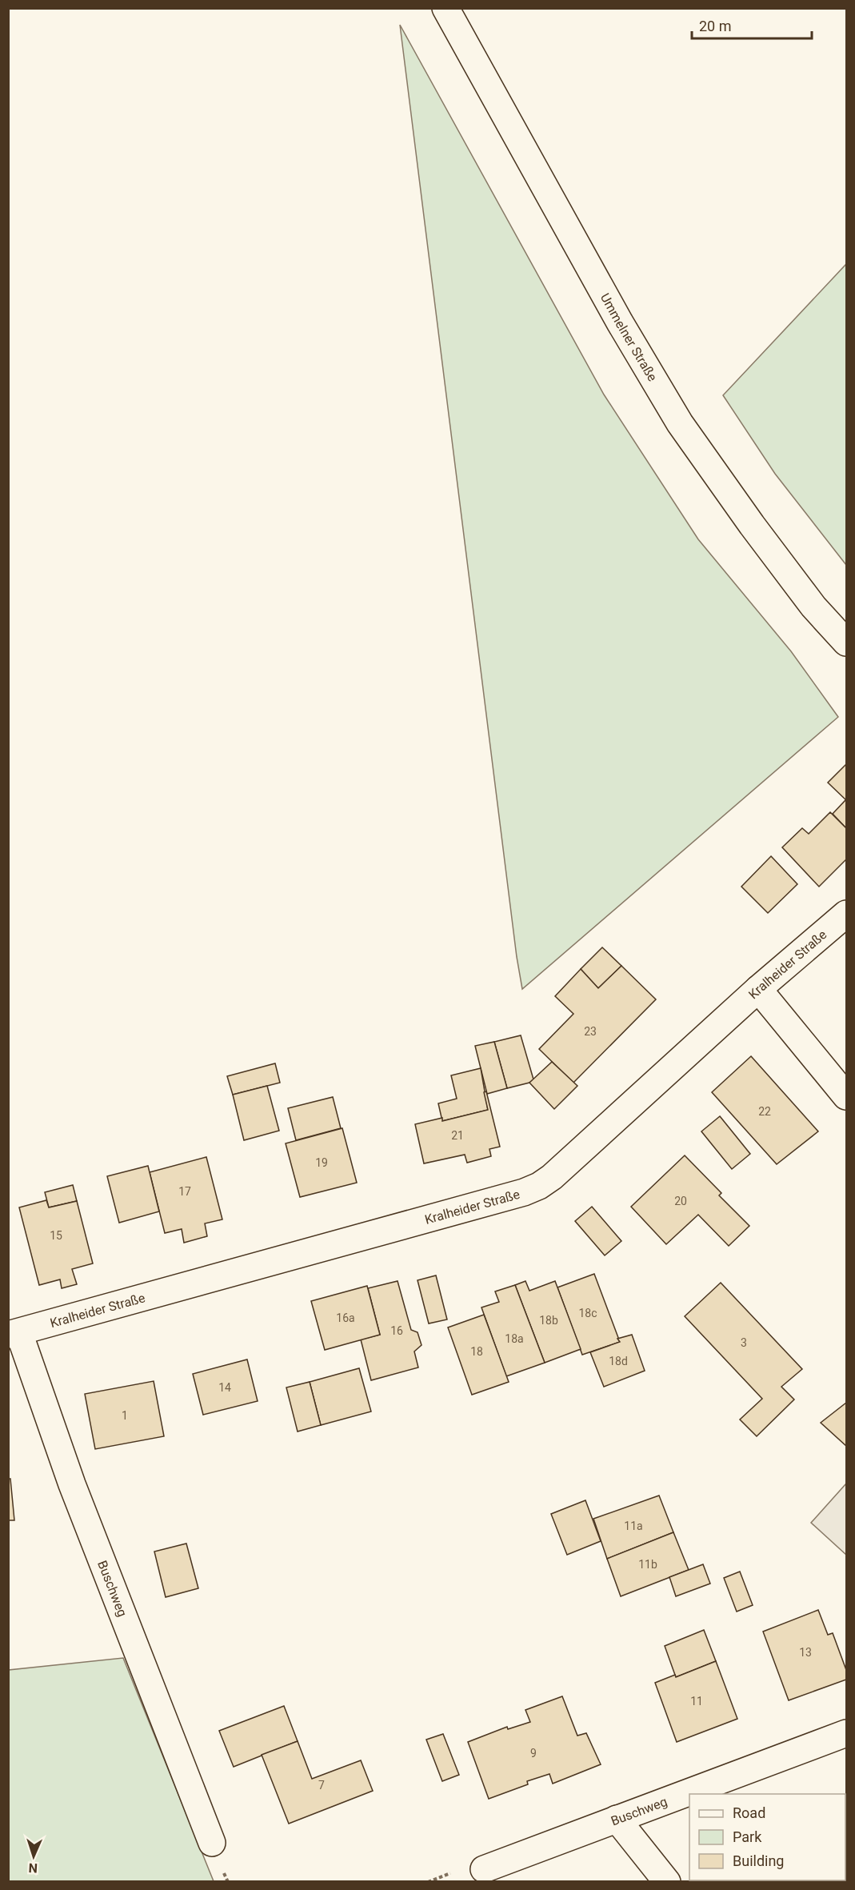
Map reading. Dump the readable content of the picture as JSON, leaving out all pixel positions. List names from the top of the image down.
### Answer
{
  "streets": {
    "street": ["Ummelner Straße", "Kralheider Straße", "Buschweg"]
  },
  "crossings": [
    ["Kralheider Straße", "Buschweg"]
  ],
  "house_numbers": [
    "23",
    "22",
    "21",
    "19",
    "17",
    "20",
    "15",
    "18c",
    "16a",
    "18b",
    "16",
    "18a",
    "3",
    "18",
    "18d",
    "14",
    "1",
    "11a",
    "11b",
    "13",
    "11",
    "9",
    "7"
  ],
  "legend": ["Road", "Park", "Building"],
  "scale_bar": "20 m",
  "north": "bottom"
}
